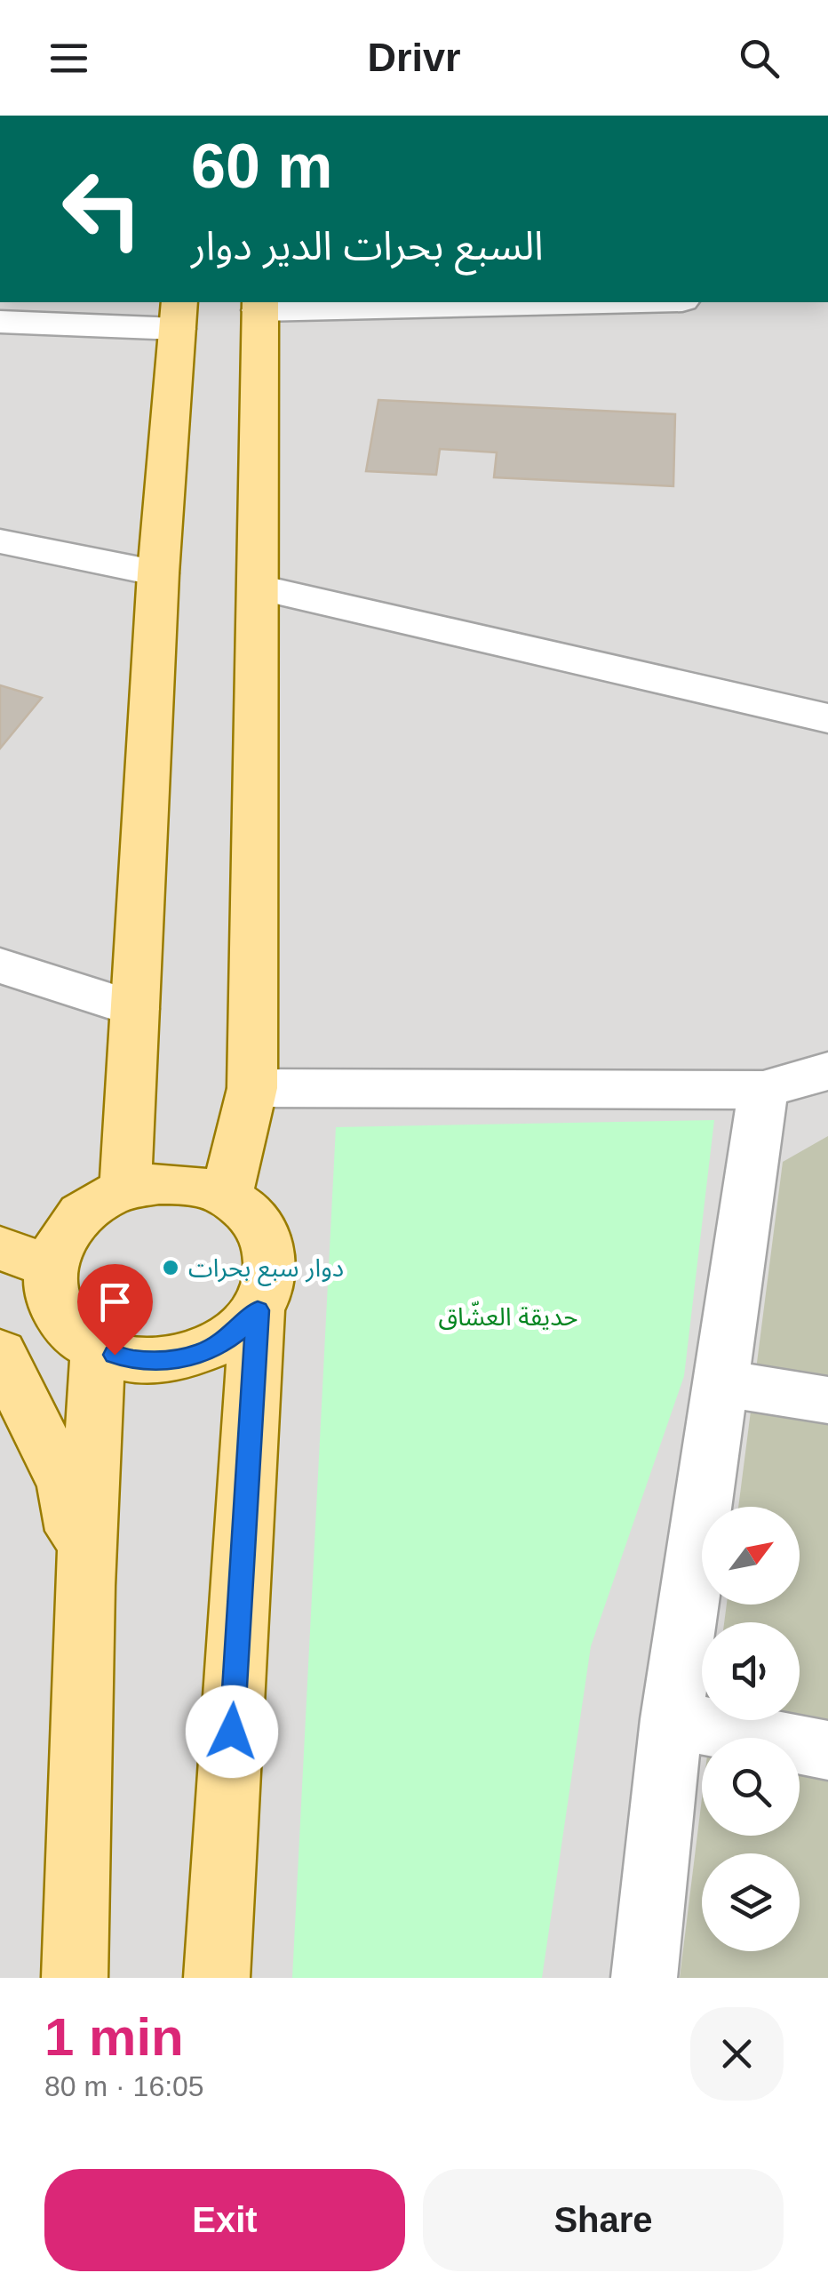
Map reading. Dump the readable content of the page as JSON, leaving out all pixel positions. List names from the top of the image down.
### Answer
{
  "parks": ["حديقة العشّاق"],
  "places": ["دوار سبع بحرات"],
  "north": "top right",
  "page": {
    "header": "Drivr",
    "turn": ["60 m", "السبع بحرات الدير دوار"],
    "heading": ["1 min", "80 m · 16:05"],
    "buttons": ["Exit", "Share"]
  }
}
